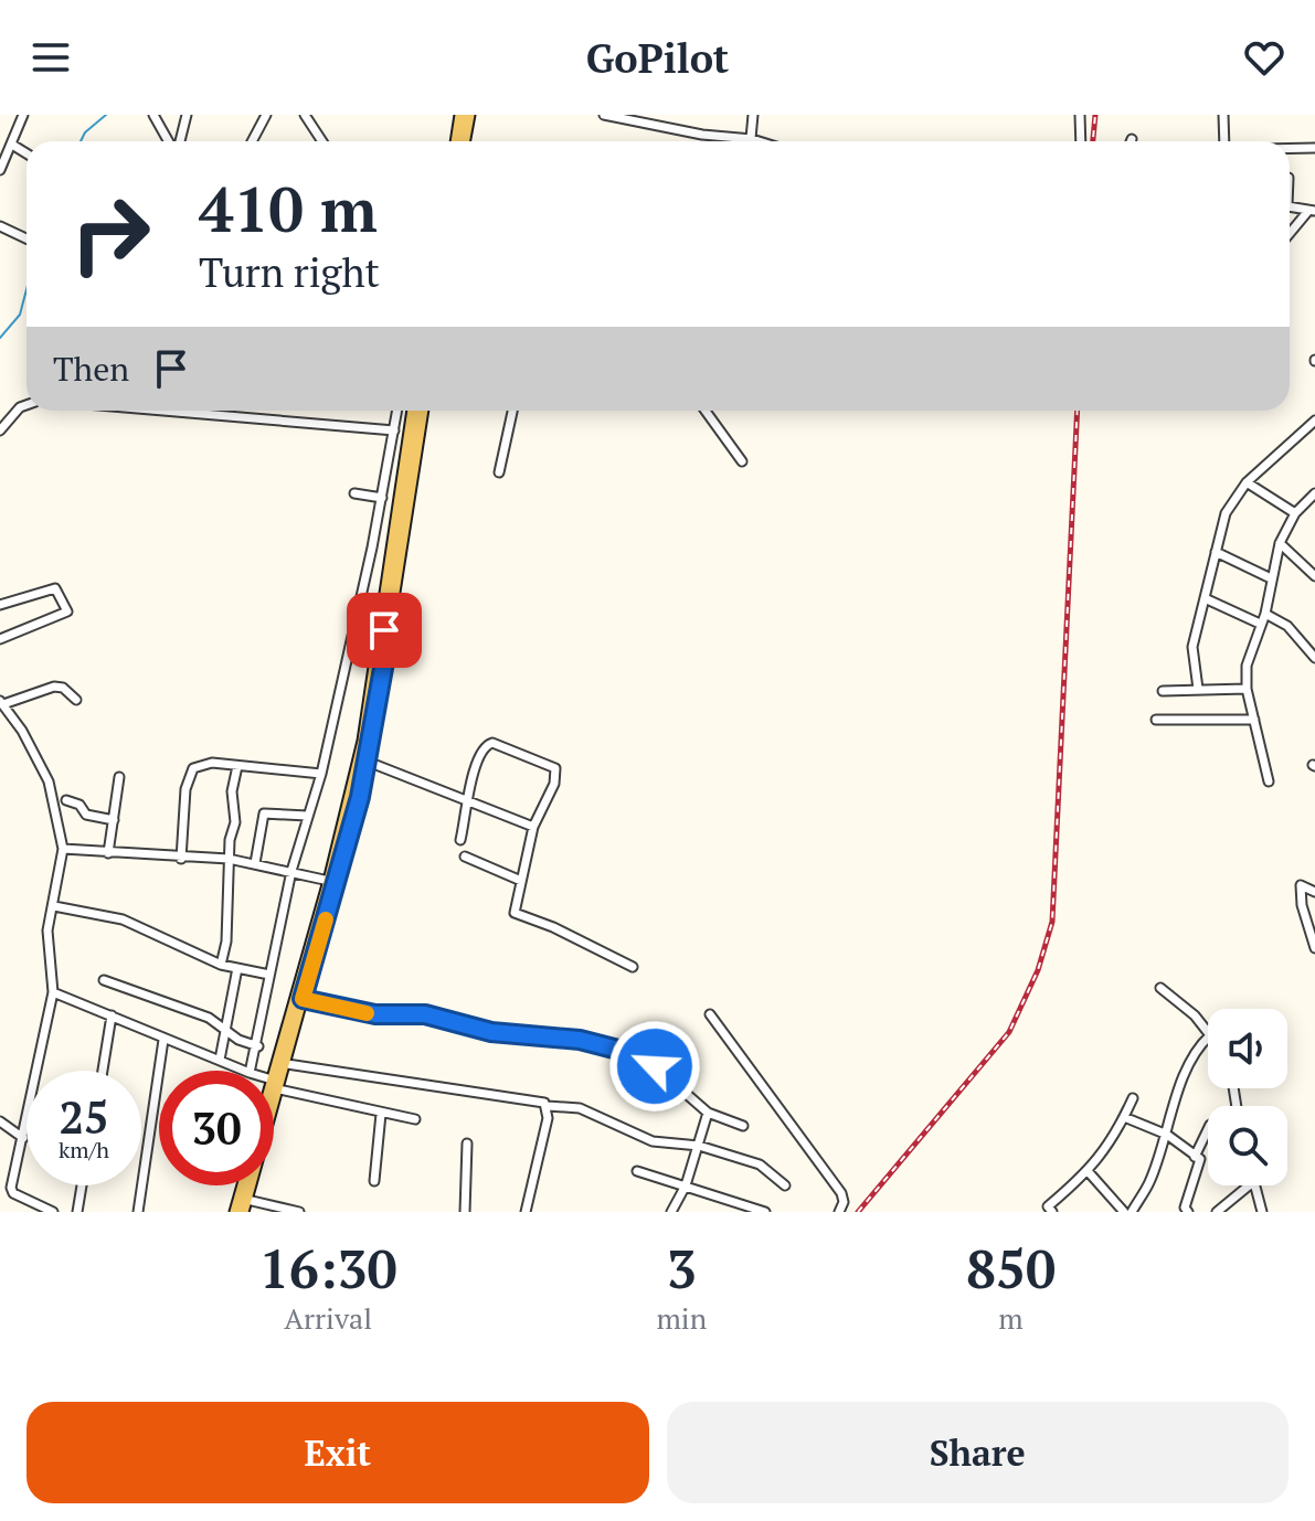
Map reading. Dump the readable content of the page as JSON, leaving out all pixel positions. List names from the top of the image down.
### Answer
{
  "page": {
    "header": "GoPilot",
    "turn": ["410 m", "Turn right"],
    "then": "Then",
    "speed": "25 km/h",
    "limit": "30",
    "eta": [
      "16:30",
      "Arrival",
      "3",
      "min",
      "850",
      "m"
    ],
    "buttons": ["Exit", "Share"]
  }
}
